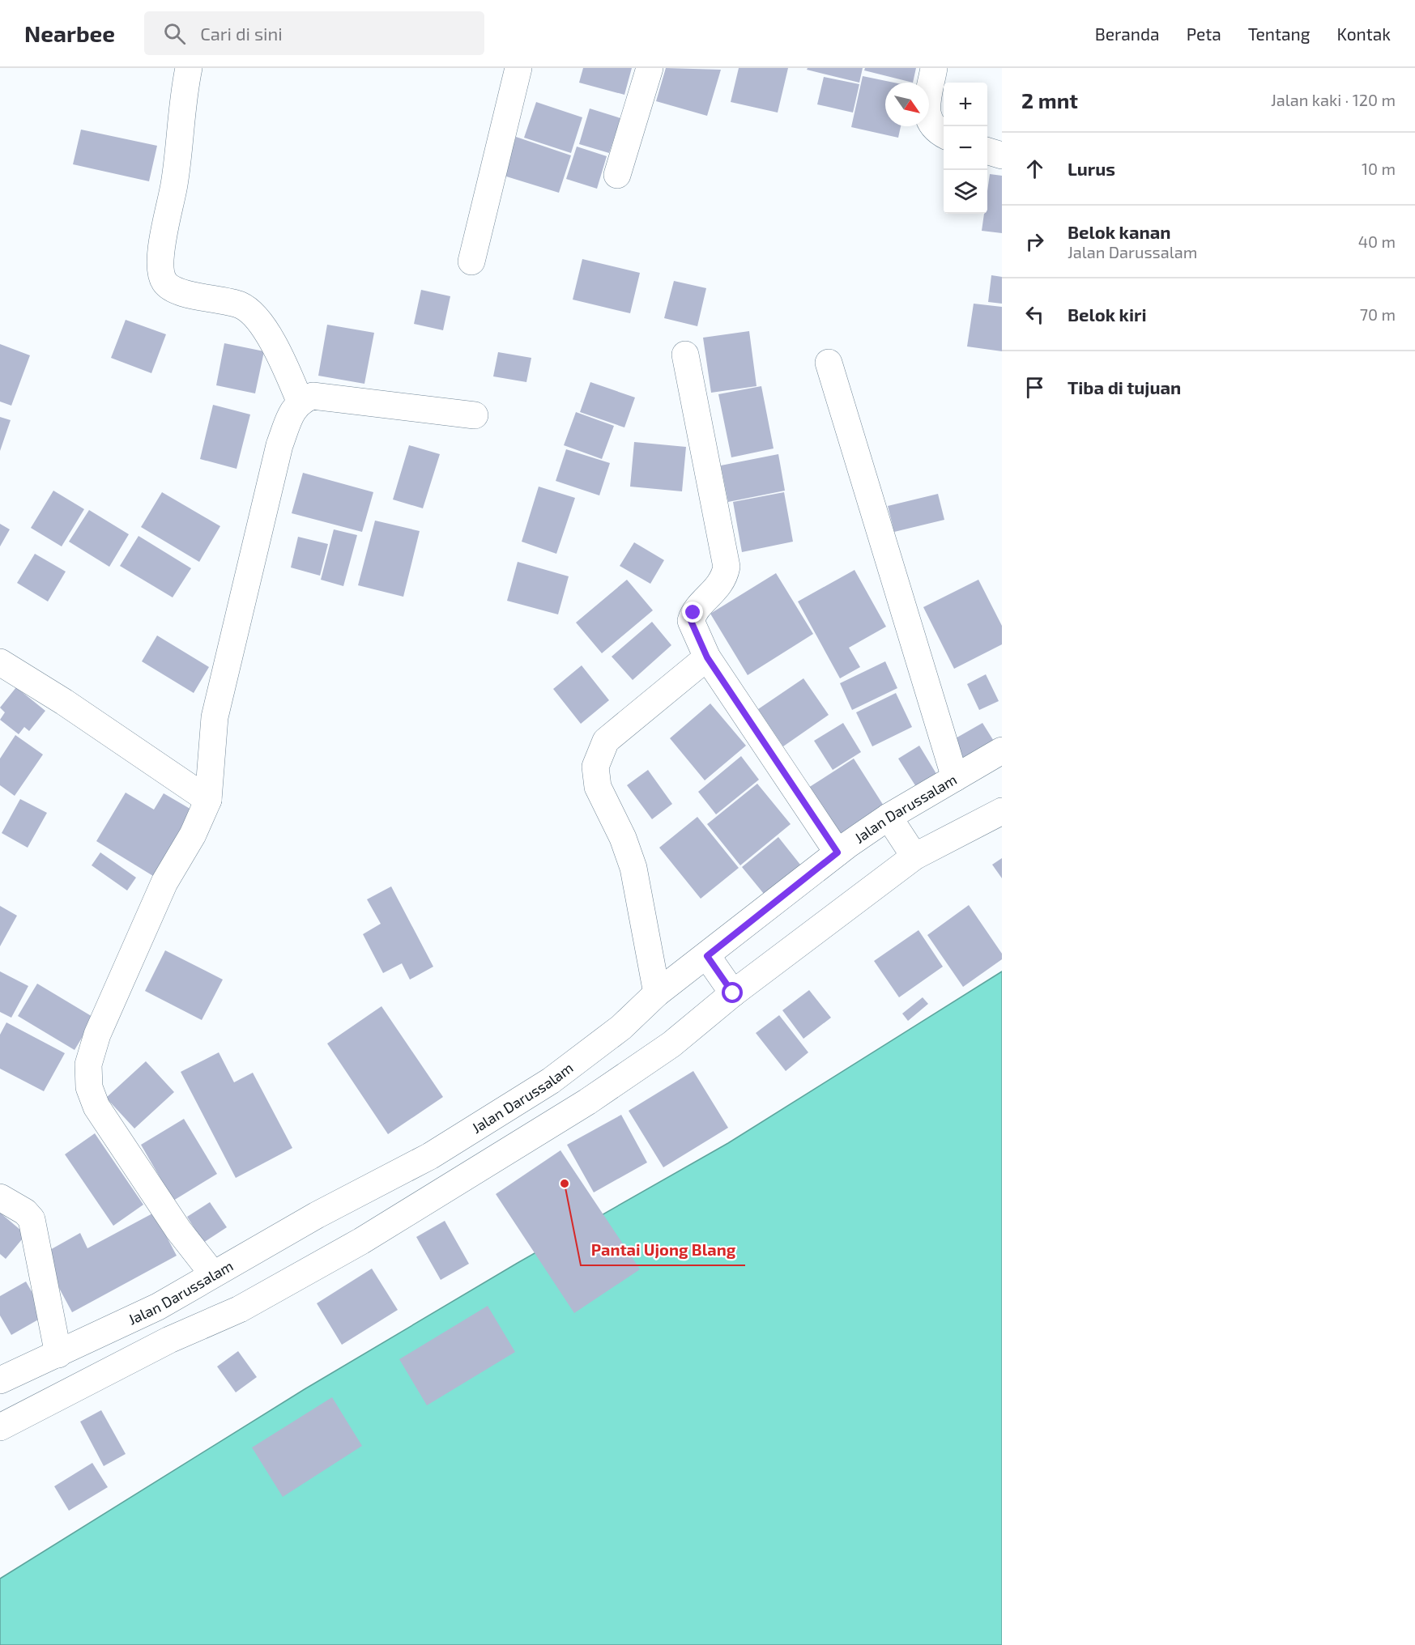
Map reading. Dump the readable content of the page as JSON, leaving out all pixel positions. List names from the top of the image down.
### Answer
{
  "streets": {
    "street": ["Jalan Darussalam"]
  },
  "places": ["Pantai Ujong Blang"],
  "north": "bottom right",
  "page": {
    "header": "Nearbee",
    "search": "Cari di sini",
    "nav": [
      "Beranda",
      "Peta",
      "Tentang",
      "Kontak"
    ],
    "heading": ["2 mnt", "Jalan kaki · 120 m"],
    "map_buttons": ["+", "−"],
    "list": [
      ["Lurus", "10 m"],
      ["Belok kanan", "Jalan Darussalam", "40 m"],
      ["Belok kiri", "70 m"],
      "Tiba di tujuan"
    ]
  }
}
